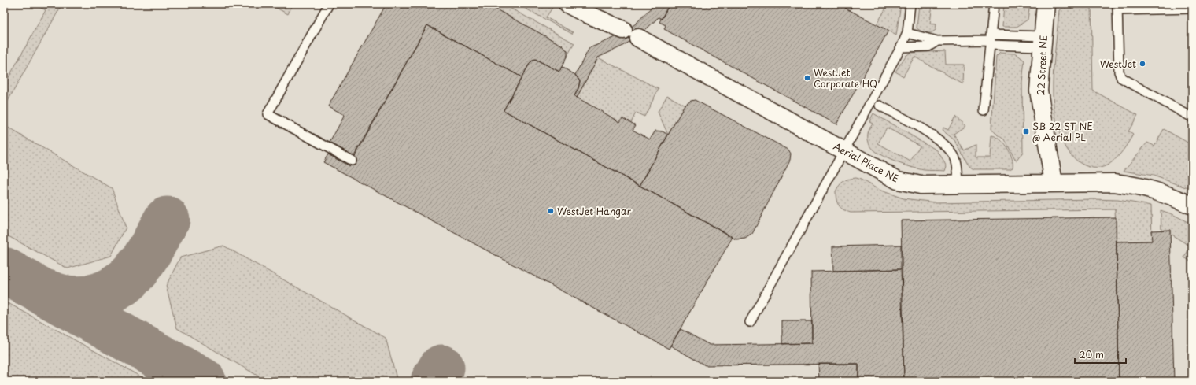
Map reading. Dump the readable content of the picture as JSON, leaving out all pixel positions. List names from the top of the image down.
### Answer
{
  "streets": {
    "street": ["22 Street NE", "Aerial Place NE"]
  },
  "crossings": [
    ["22 Street NE", "Aerial Place NE"]
  ],
  "places": {
    "other": ["WestJet", "WestJet Corporate HQ", "WestJet Hangar"],
    "transit": ["SB 22 ST NE @ Aerial PL"]
  },
  "scale_bar": "20 m"
}
